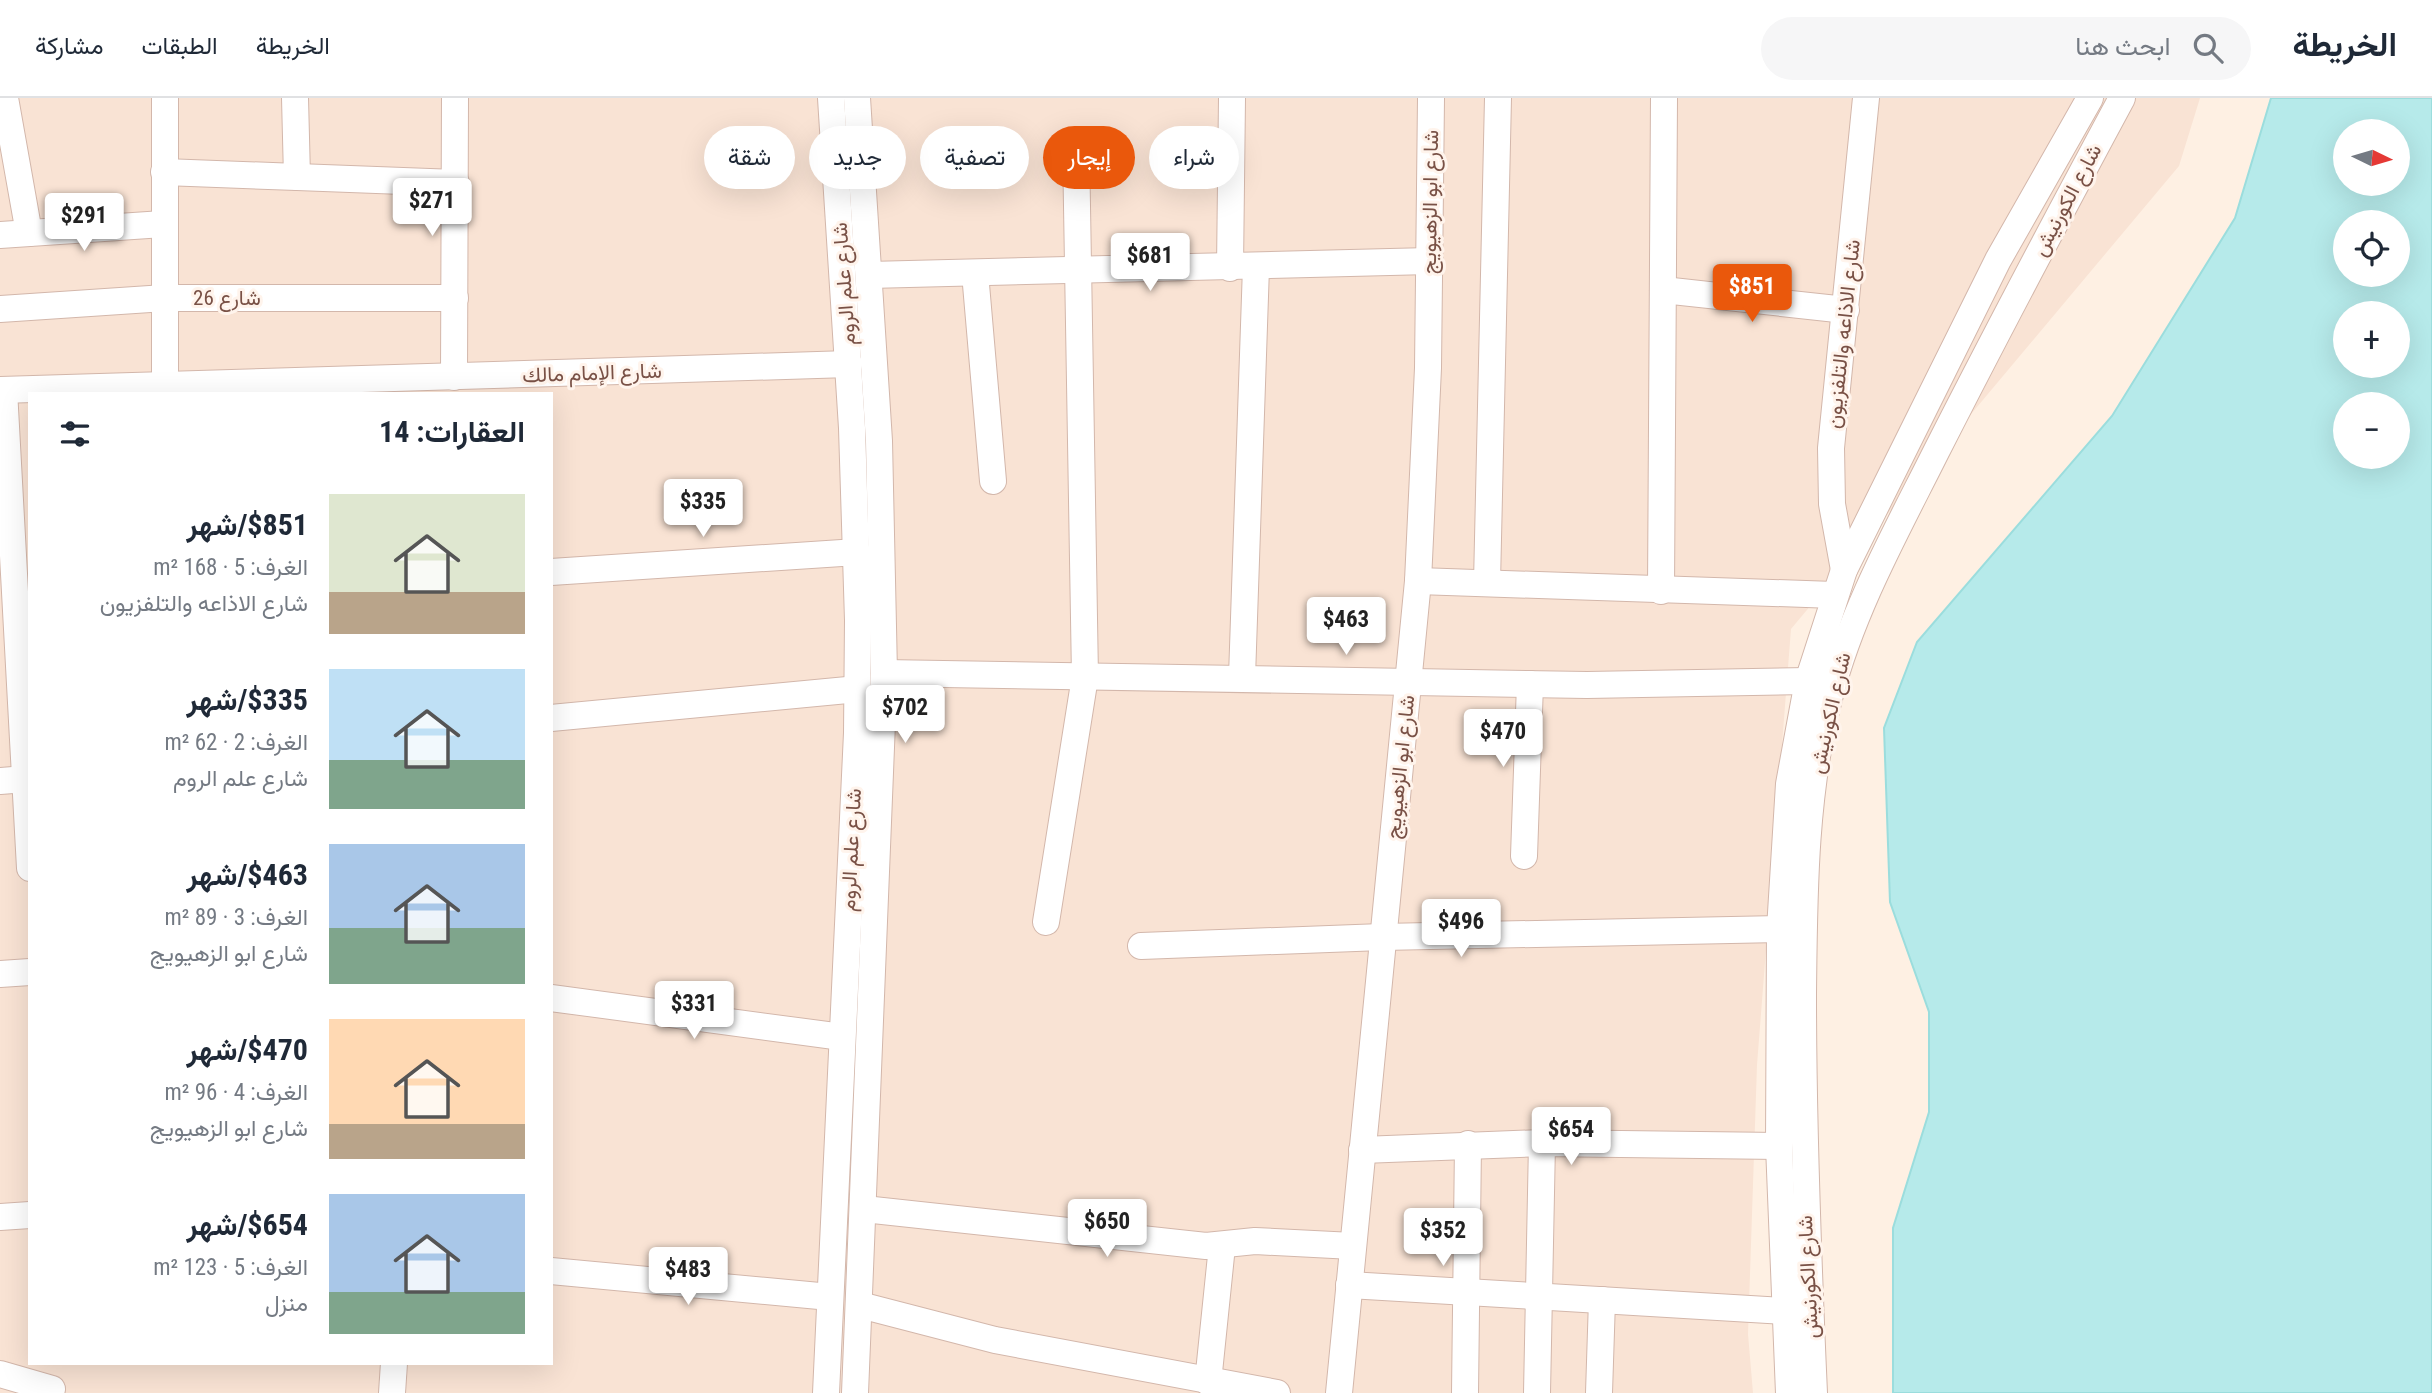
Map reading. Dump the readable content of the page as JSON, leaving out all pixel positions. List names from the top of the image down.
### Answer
{
  "streets": {
    "street": [
      "شارع الكورنيش",
      "شارع ابو الزهيويج",
      "شارع علم الروم",
      "شارع 26",
      "شارع الاذاعه والتلفزيون",
      "شارع الإمام مالك"
    ]
  },
  "crossings": [
    ["شارع الكورنيش", "شارع الاذاعه والتلفزيون"],
    ["شارع علم الروم", "شارع الإمام مالك"]
  ],
  "north": "right",
  "page": {
    "header": "الخريطة",
    "search": "ابحث هنا",
    "nav": ["الخريطة", "الطبقات", "مشاركة"],
    "map_buttons": ["+", "−"],
    "chip": [
      "شراء",
      "إيجار",
      "تصفية",
      "جديد",
      "شقة"
    ],
    "price": [
      "$271",
      "$291",
      "$681",
      "$851",
      "$335",
      "$463",
      "$702",
      "$470",
      "$496",
      "$331",
      "$654",
      "$650",
      "$352",
      "$483"
    ],
    "heading": "العقارات: 14",
    "list": [
      {
        "name": "$851/شهر",
        "note": "الغرف: 5 · 168 m² · شارع الاذاعه والتلفزيون"
      },
      {
        "name": "$335/شهر",
        "note": "الغرف: 2 · 62 m² · شارع علم الروم"
      },
      {
        "name": "$463/شهر",
        "note": "الغرف: 3 · 89 m² · شارع ابو الزهيويج"
      },
      {
        "name": "$470/شهر",
        "note": "الغرف: 4 · 96 m² · شارع ابو الزهيويج"
      },
      {
        "name": "$654/شهر",
        "note": "الغرف: 5 · 123 m² · منزل"
      }
    ]
  }
}
